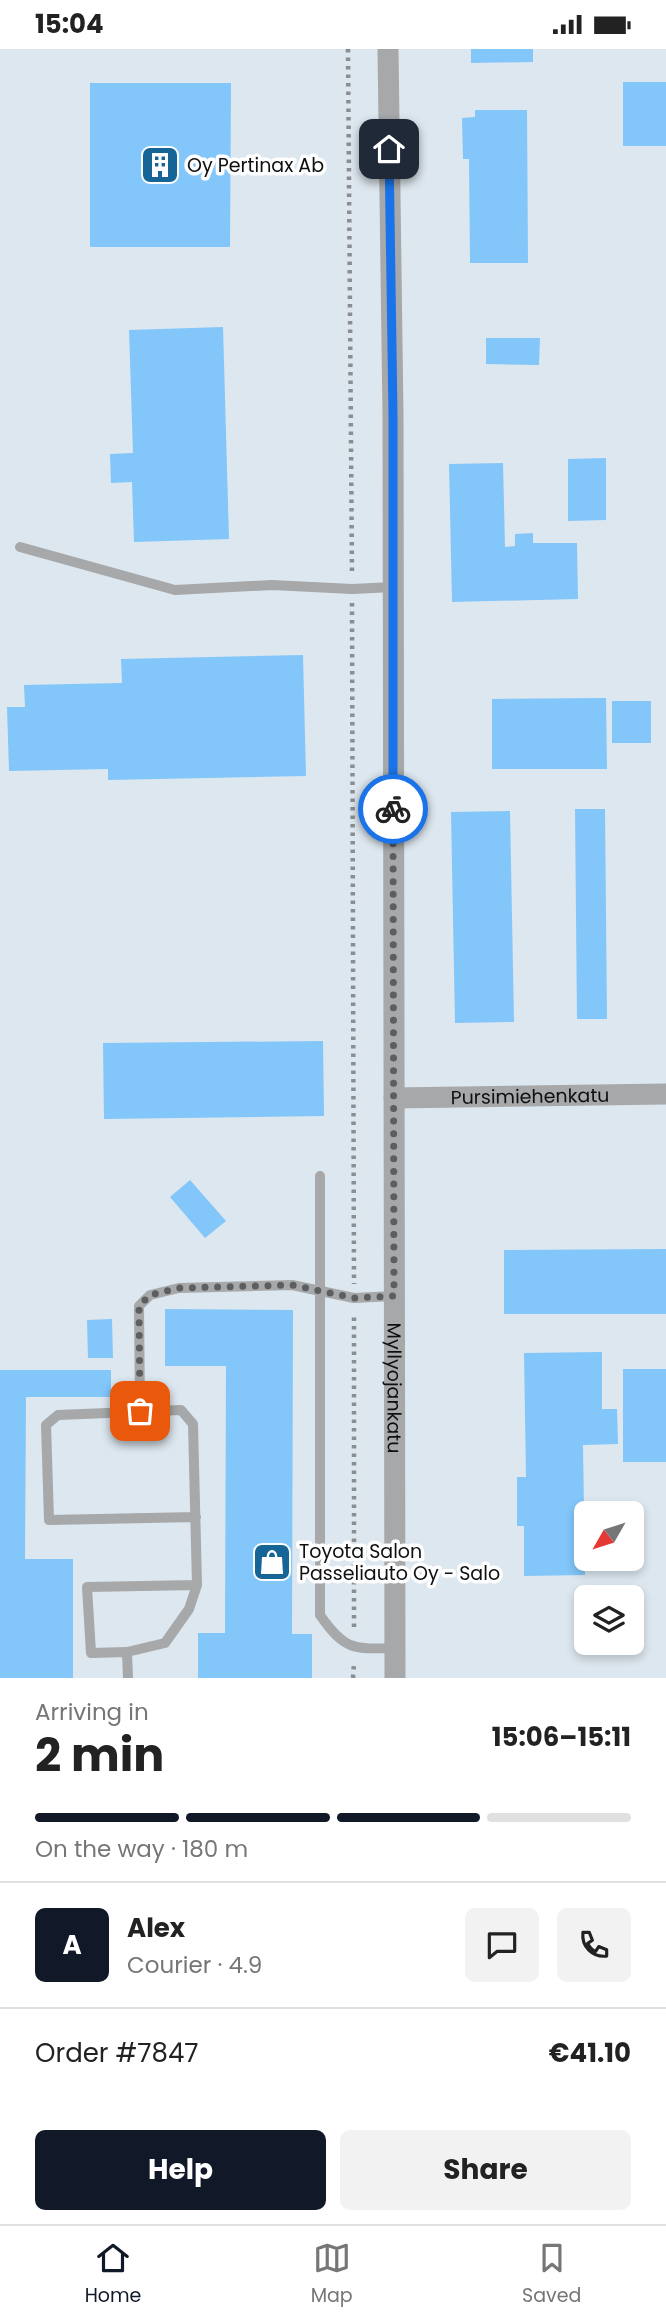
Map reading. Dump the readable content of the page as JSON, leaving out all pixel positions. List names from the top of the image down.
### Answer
{
  "streets": {
    "street": ["Pursimiehenkatu", "Myllyojankatu"]
  },
  "crossings": [
    ["Pursimiehenkatu", "Myllyojankatu"]
  ],
  "places": {
    "building": ["Oy Pertinax Ab"],
    "shop": ["Toyota Salon Passeliauto Oy - Salo"]
  },
  "north": "bottom left",
  "page": {
    "status": "15:04",
    "heading": ["2 min", "Arriving in", "15:06–15:11"],
    "panel": [
      "Alex",
      "Courier · 4.9",
      "Order #7847",
      "€41.10"
    ],
    "bar": "On the way · 180 m",
    "round": "A",
    "buttons": ["Help", "Share"],
    "tabs": ["Home", "Map", "Saved"]
  }
}
